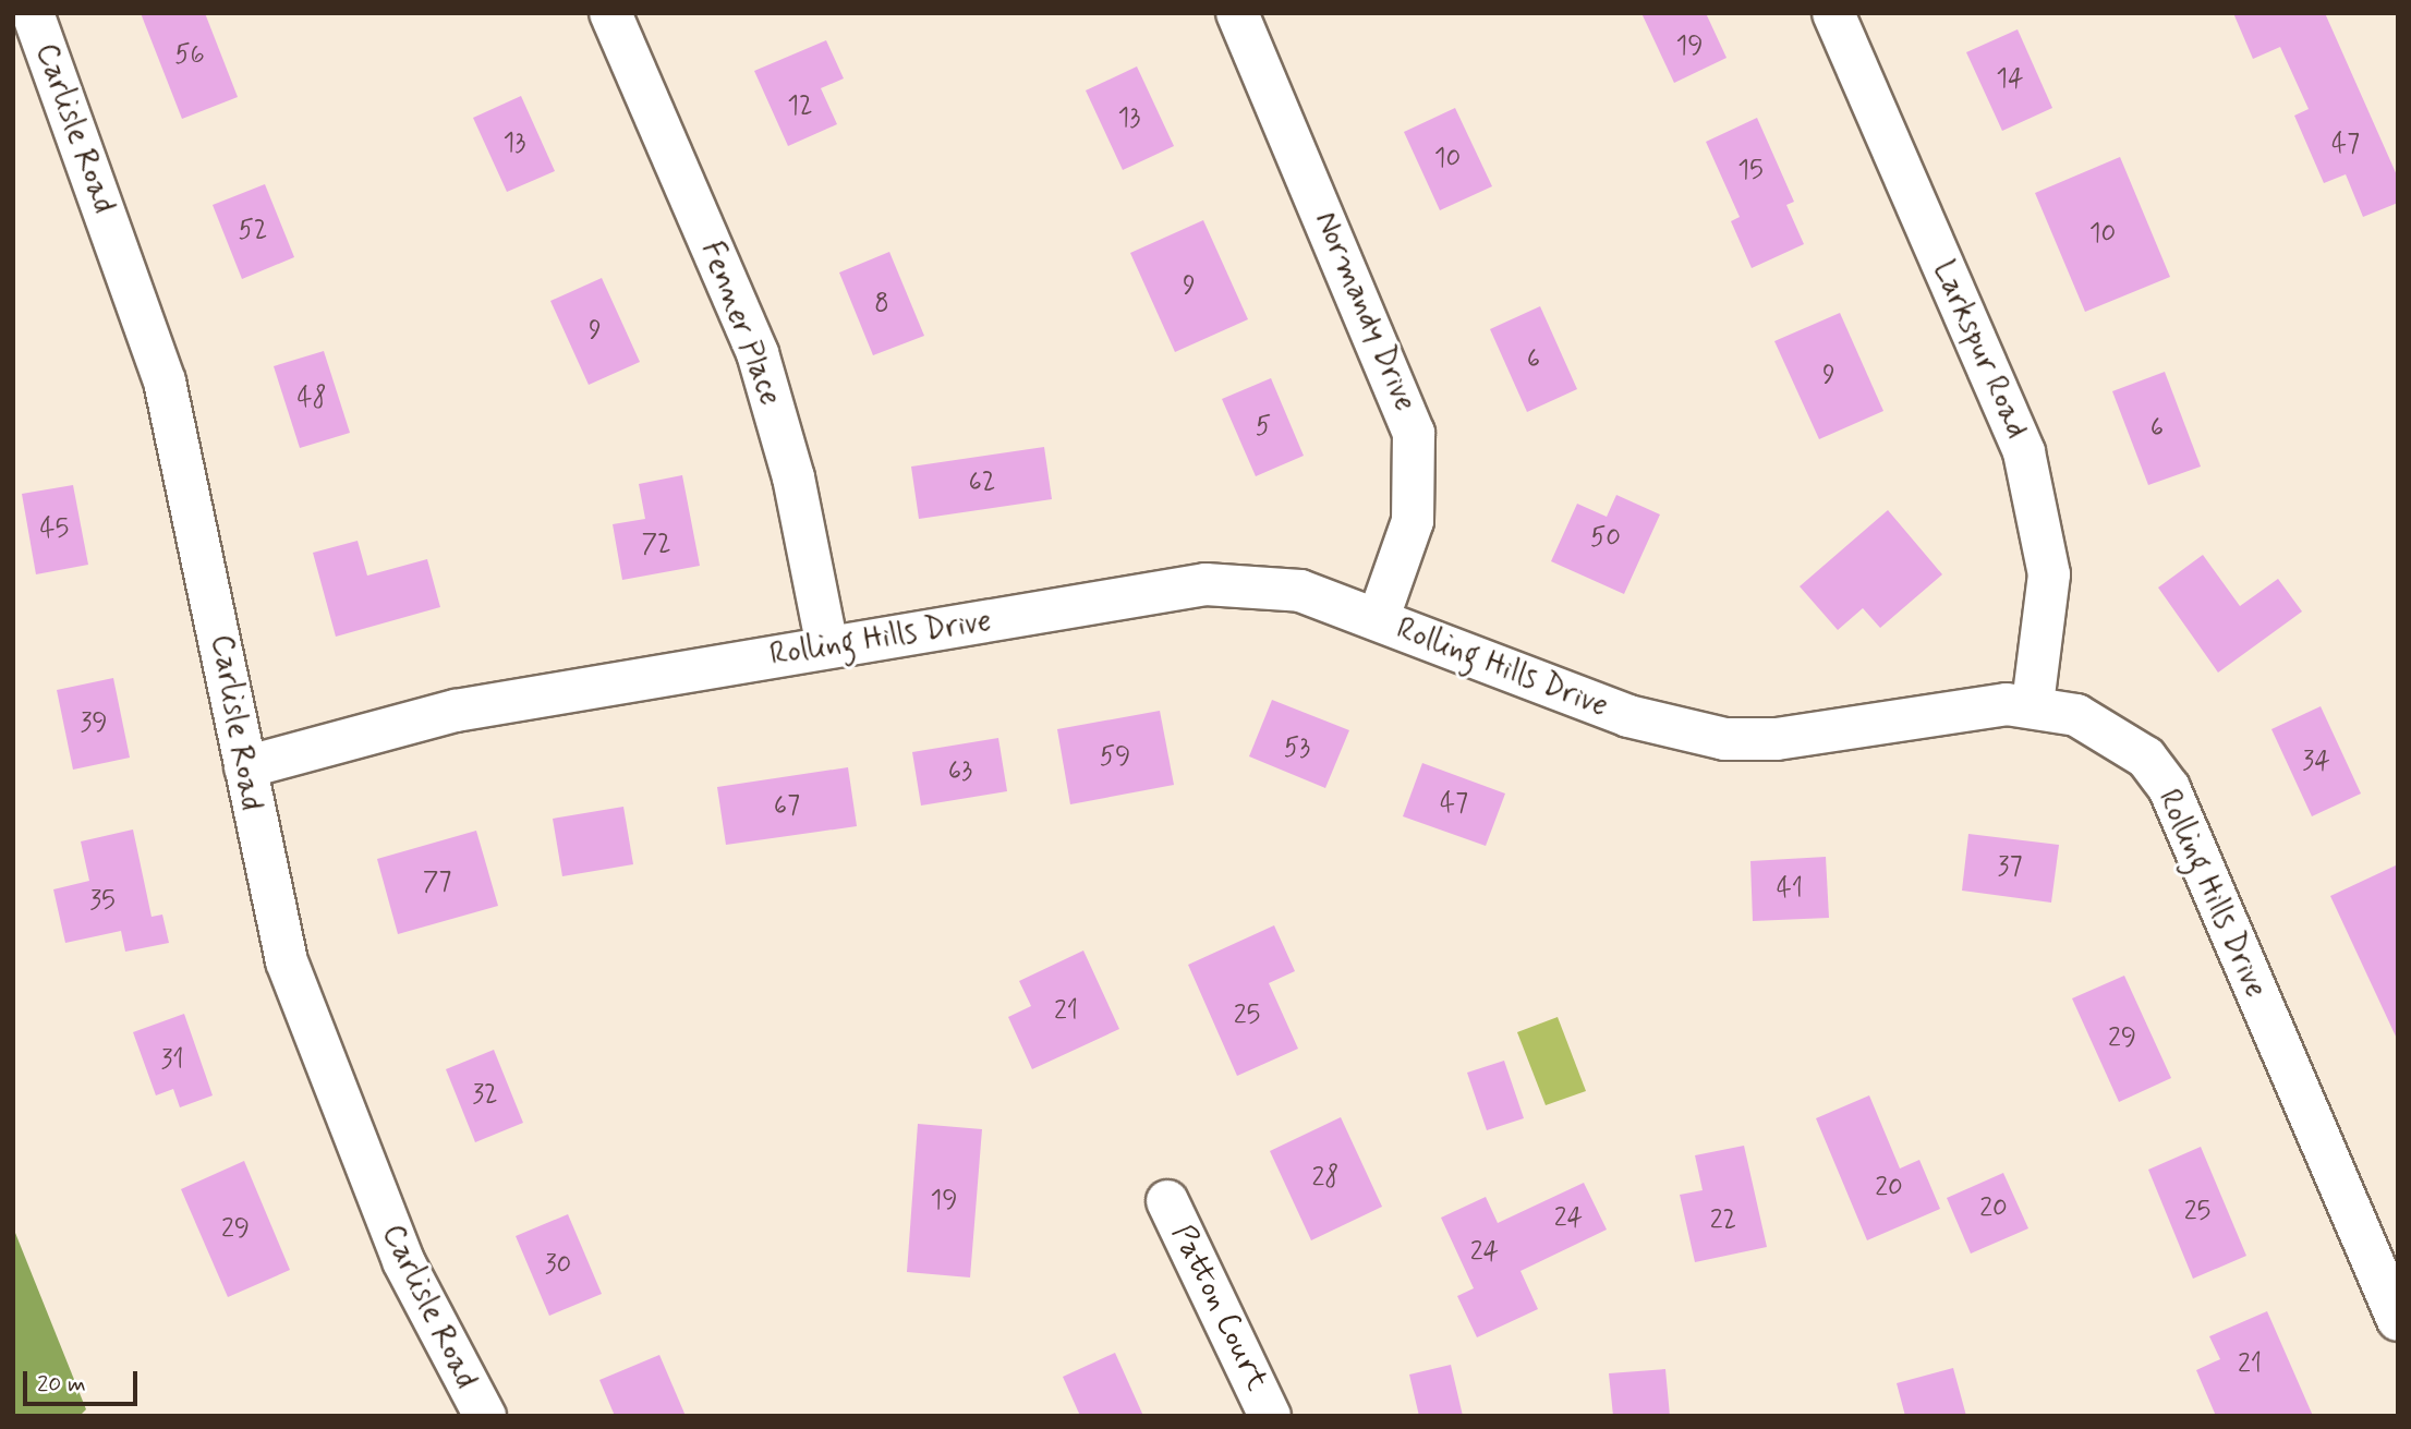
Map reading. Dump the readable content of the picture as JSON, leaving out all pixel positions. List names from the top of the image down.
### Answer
{
  "streets": {
    "street": [
      "Carlisle Road",
      "Normandy Drive",
      "Fenner Place",
      "Larkspur Road",
      "Rolling Hills Drive",
      "Patton Court"
    ]
  },
  "crossings": [
    ["Carlisle Road", "Rolling Hills Drive"],
    ["Normandy Drive", "Rolling Hills Drive"],
    ["Fenner Place", "Rolling Hills Drive"],
    ["Larkspur Road", "Rolling Hills Drive"]
  ],
  "house_numbers": [
    "19",
    "56",
    "14",
    "12",
    "13",
    "13",
    "47",
    "10",
    "15",
    "52",
    "10",
    "9",
    "8",
    "9",
    "6",
    "9",
    "48",
    "5",
    "6",
    "62",
    "45",
    "50",
    "72",
    "39",
    "53",
    "59",
    "34",
    "63",
    "47",
    "67",
    "37",
    "77",
    "41",
    "35",
    "21",
    "25",
    "29",
    "31",
    "32",
    "28",
    "20",
    "19",
    "20",
    "25",
    "24",
    "22",
    "29",
    "24",
    "30",
    "21"
  ],
  "scale_bar": "20 m"
}
